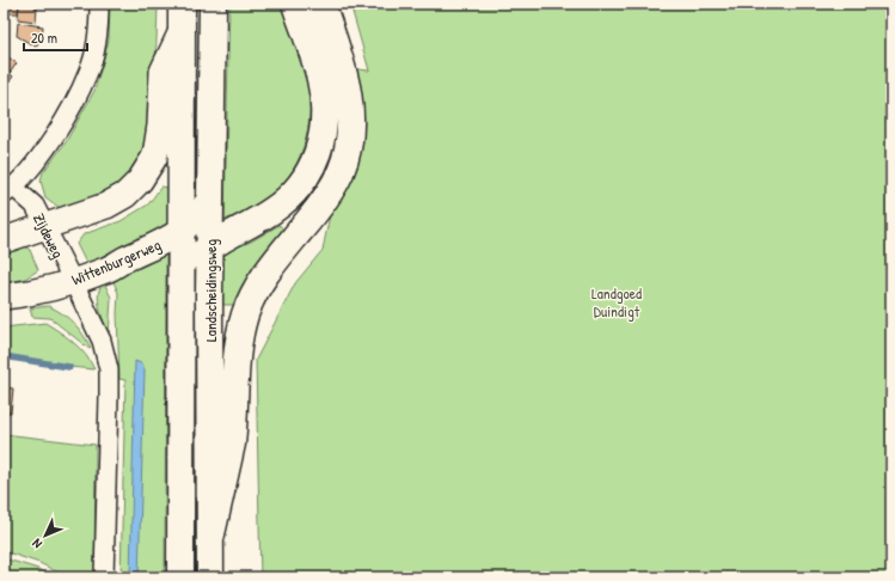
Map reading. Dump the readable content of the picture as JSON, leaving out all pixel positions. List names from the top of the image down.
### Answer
{
  "streets": {
    "main road": ["Landscheidingsweg"],
    "street": ["Zijdeweg", "Wittenburgerweg"]
  },
  "crossings": [
    ["Zijdeweg", "Wittenburgerweg"],
    ["Wittenburgerweg", "Landscheidingsweg"]
  ],
  "parks": ["Landgoed Duindigt"],
  "scale_bar": "20 m",
  "north": "bottom left"
}
